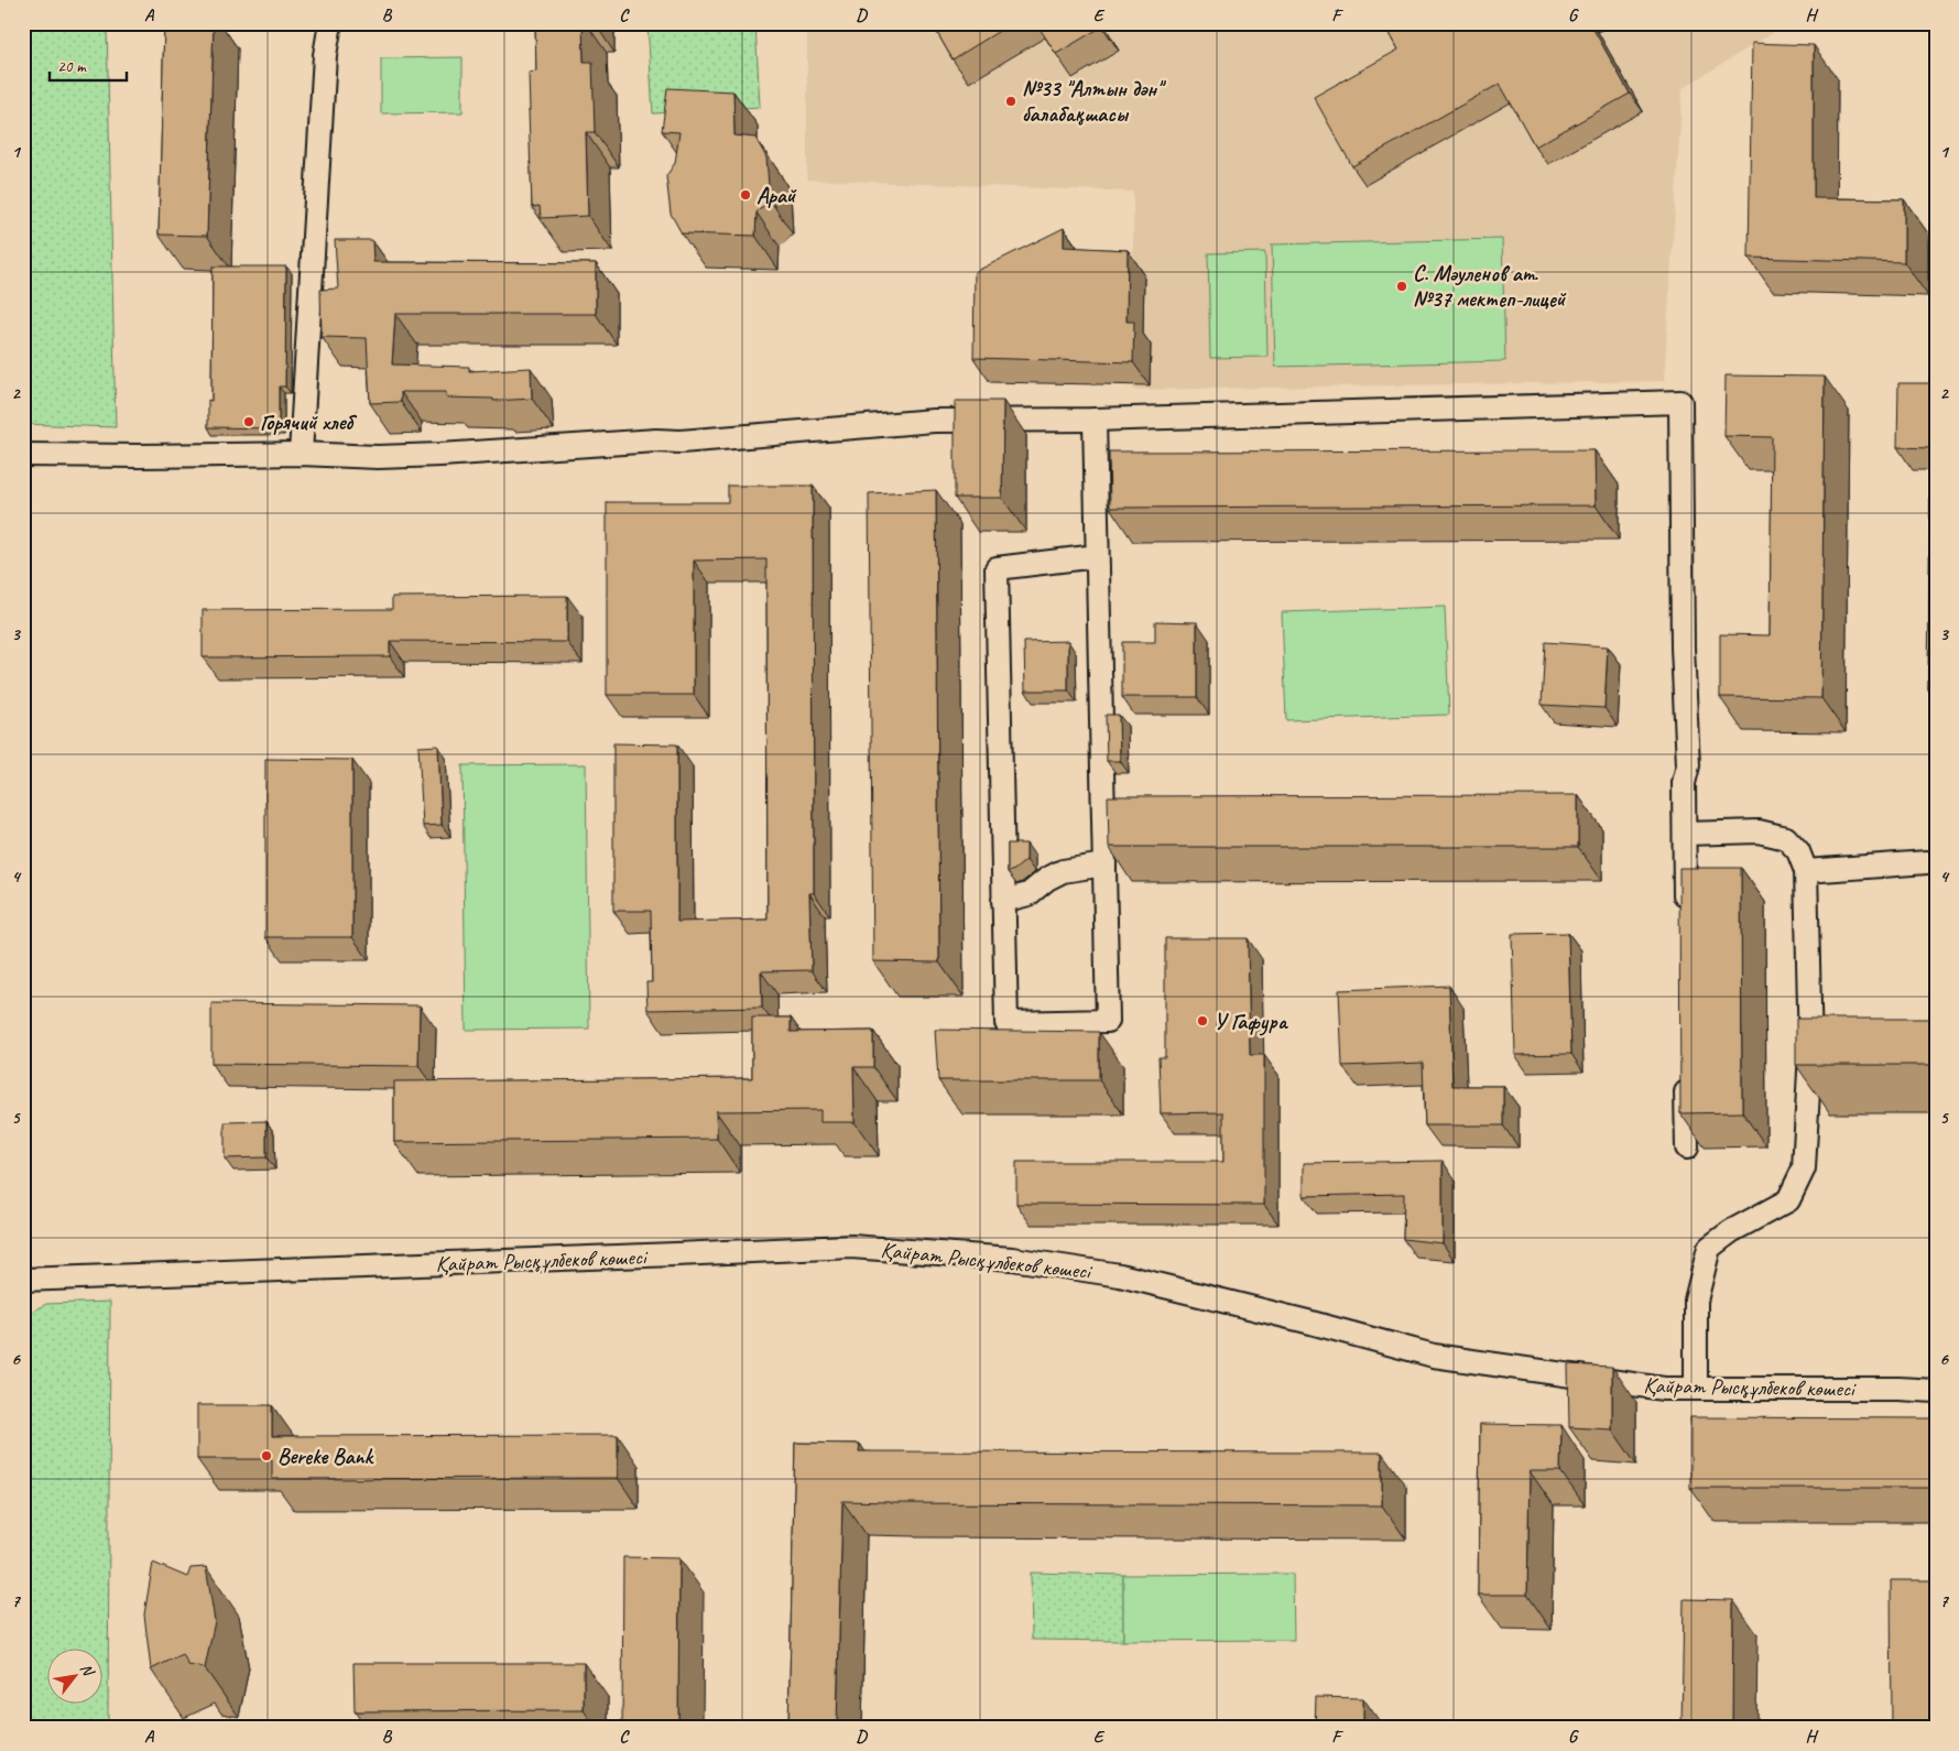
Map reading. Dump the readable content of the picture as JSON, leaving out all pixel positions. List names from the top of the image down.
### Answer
{
  "streets": {
    "street": ["Қайрат Рысқұлбеков көшесі"]
  },
  "places": [
    "№33 \"Алтын дән\" балабақшасы",
    "Арай",
    "С. Мәуленов ат. №37 мектеп-лицей",
    "Горячий хлеб",
    "У Гафура",
    "Bereke Bank"
  ],
  "scale_bar": "20 m",
  "north": "top right",
  "grid": {
    "columns": [
      "A",
      "B",
      "C",
      "D",
      "E",
      "F",
      "G",
      "H"
    ],
    "rows": [
      "1",
      "2",
      "3",
      "4",
      "5",
      "6",
      "7"
    ]
  }
}
